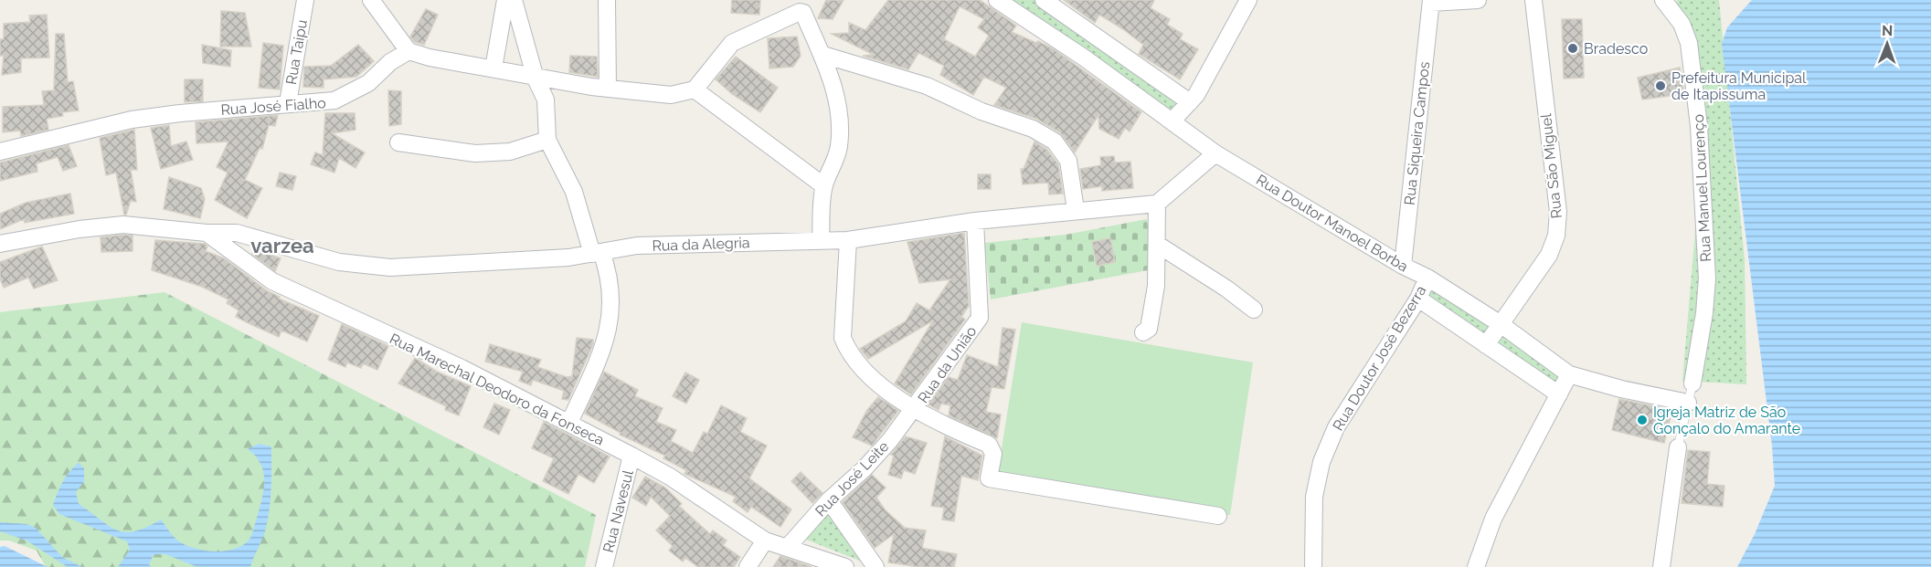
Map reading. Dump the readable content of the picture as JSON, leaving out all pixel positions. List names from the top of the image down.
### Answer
{
  "streets": {
    "street": [
      "Rua Taipu",
      "Rua José Fialho",
      "Rua Siqueira Campos",
      "Rua São Miguel",
      "Rua Manuel Lourenço",
      "Rua Doutor Manoel Borba",
      "Rua da Alegria",
      "Rua Doutor José Bezerra",
      "Rua da União",
      "Rua Marechal Deodoro da Fonseca",
      "Rua José Leite",
      "Rua Navesul"
    ]
  },
  "crossings": [
    ["Rua Taipu", "Rua José Fialho"],
    ["Rua Siqueira Campos", "Rua Doutor Manoel Borba"],
    ["Rua São Miguel", "Rua Doutor Manoel Borba"],
    ["Rua Doutor Manoel Borba", "Rua Doutor José Bezerra"],
    ["Rua da Alegria", "Rua da União"],
    ["Rua da Alegria", "Rua Marechal Deodoro da Fonseca"],
    ["Rua da União", "Rua José Leite"],
    ["Rua Marechal Deodoro da Fonseca", "Rua José Leite"],
    ["Rua Marechal Deodoro da Fonseca", "Rua Navesul"]
  ],
  "districts": ["varzea"],
  "places": ["Bradesco", "Prefeitura Municipal de Itapissuma", "Igreja Matriz de São Gonçalo do Amarante"],
  "north": "top"
}
